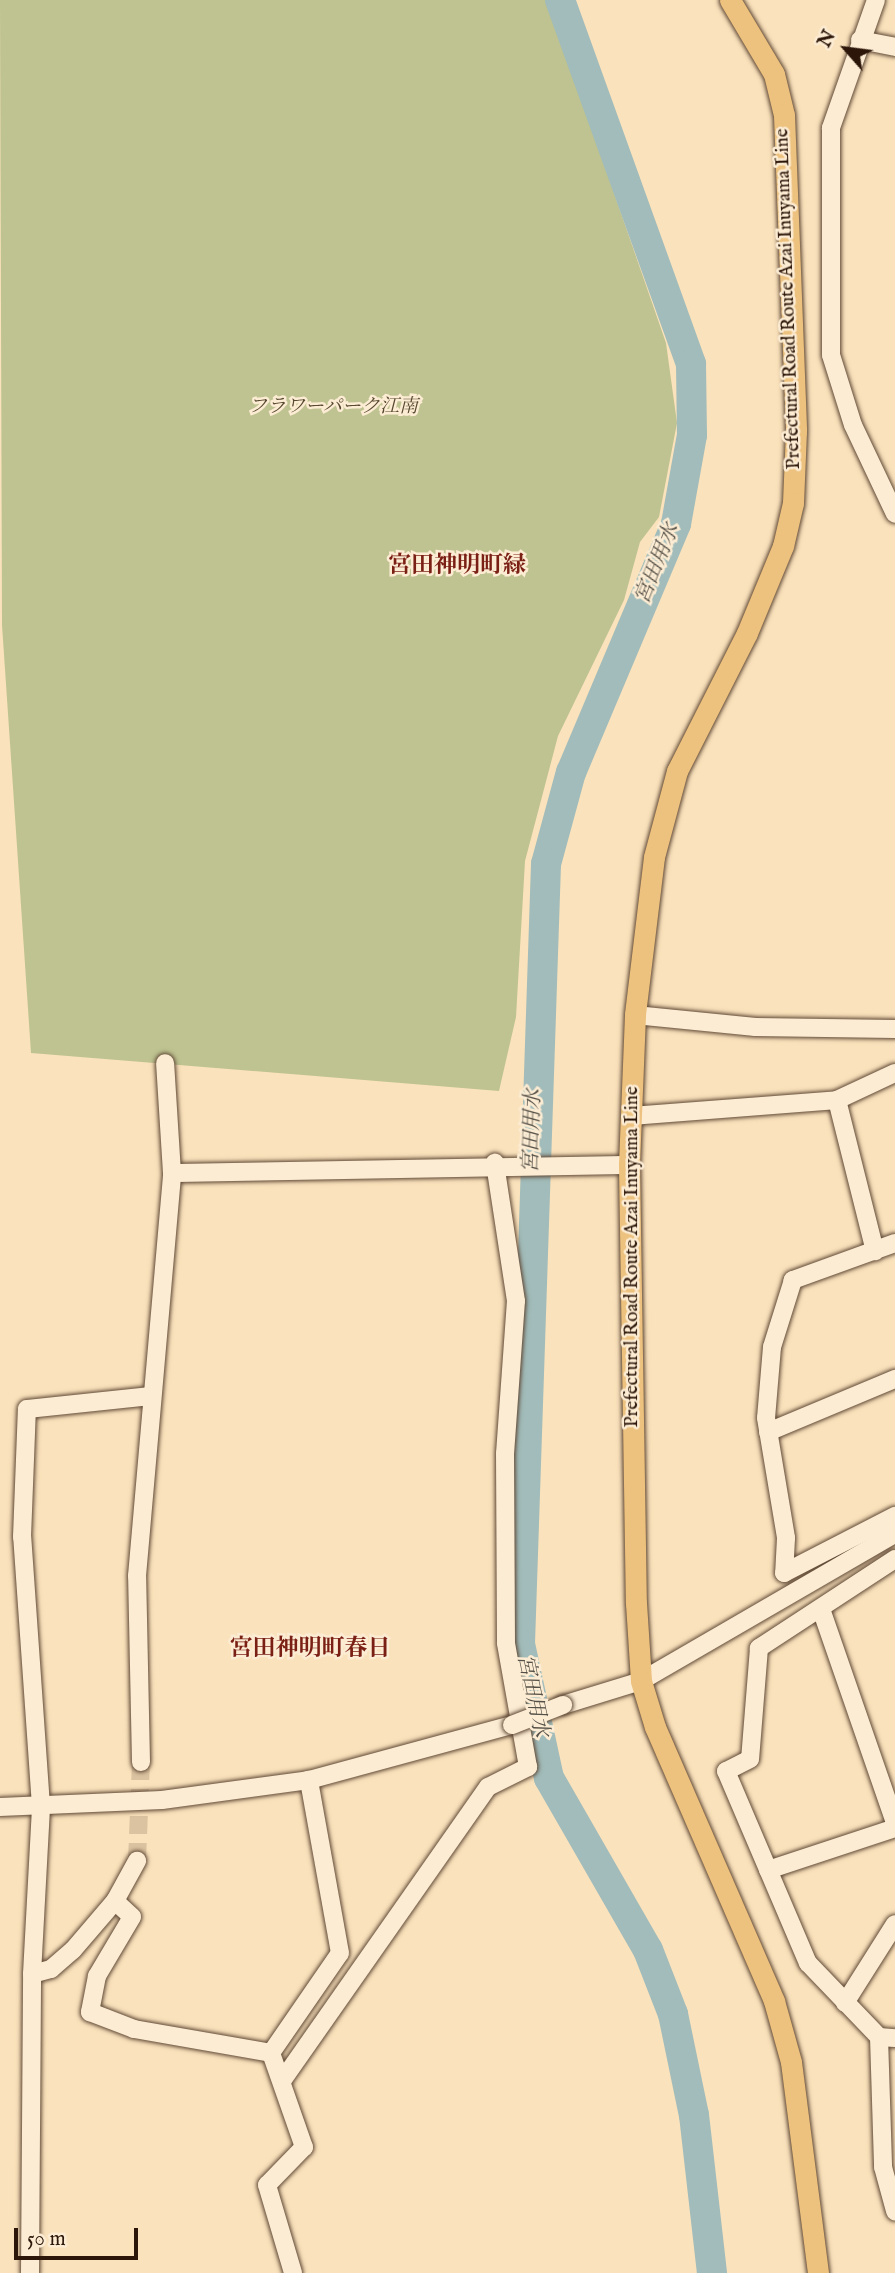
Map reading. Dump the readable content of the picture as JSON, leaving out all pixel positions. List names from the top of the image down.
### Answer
{
  "streets": {
    "main road": ["Prefectural Road Route Azai Inuyama Line"]
  },
  "districts": ["宮田神明町緑", "宮田神明町春日"],
  "water": ["宮田用水"],
  "parks": ["フラワーパーク江南"],
  "scale_bar": "50 m",
  "north": "top left"
}
